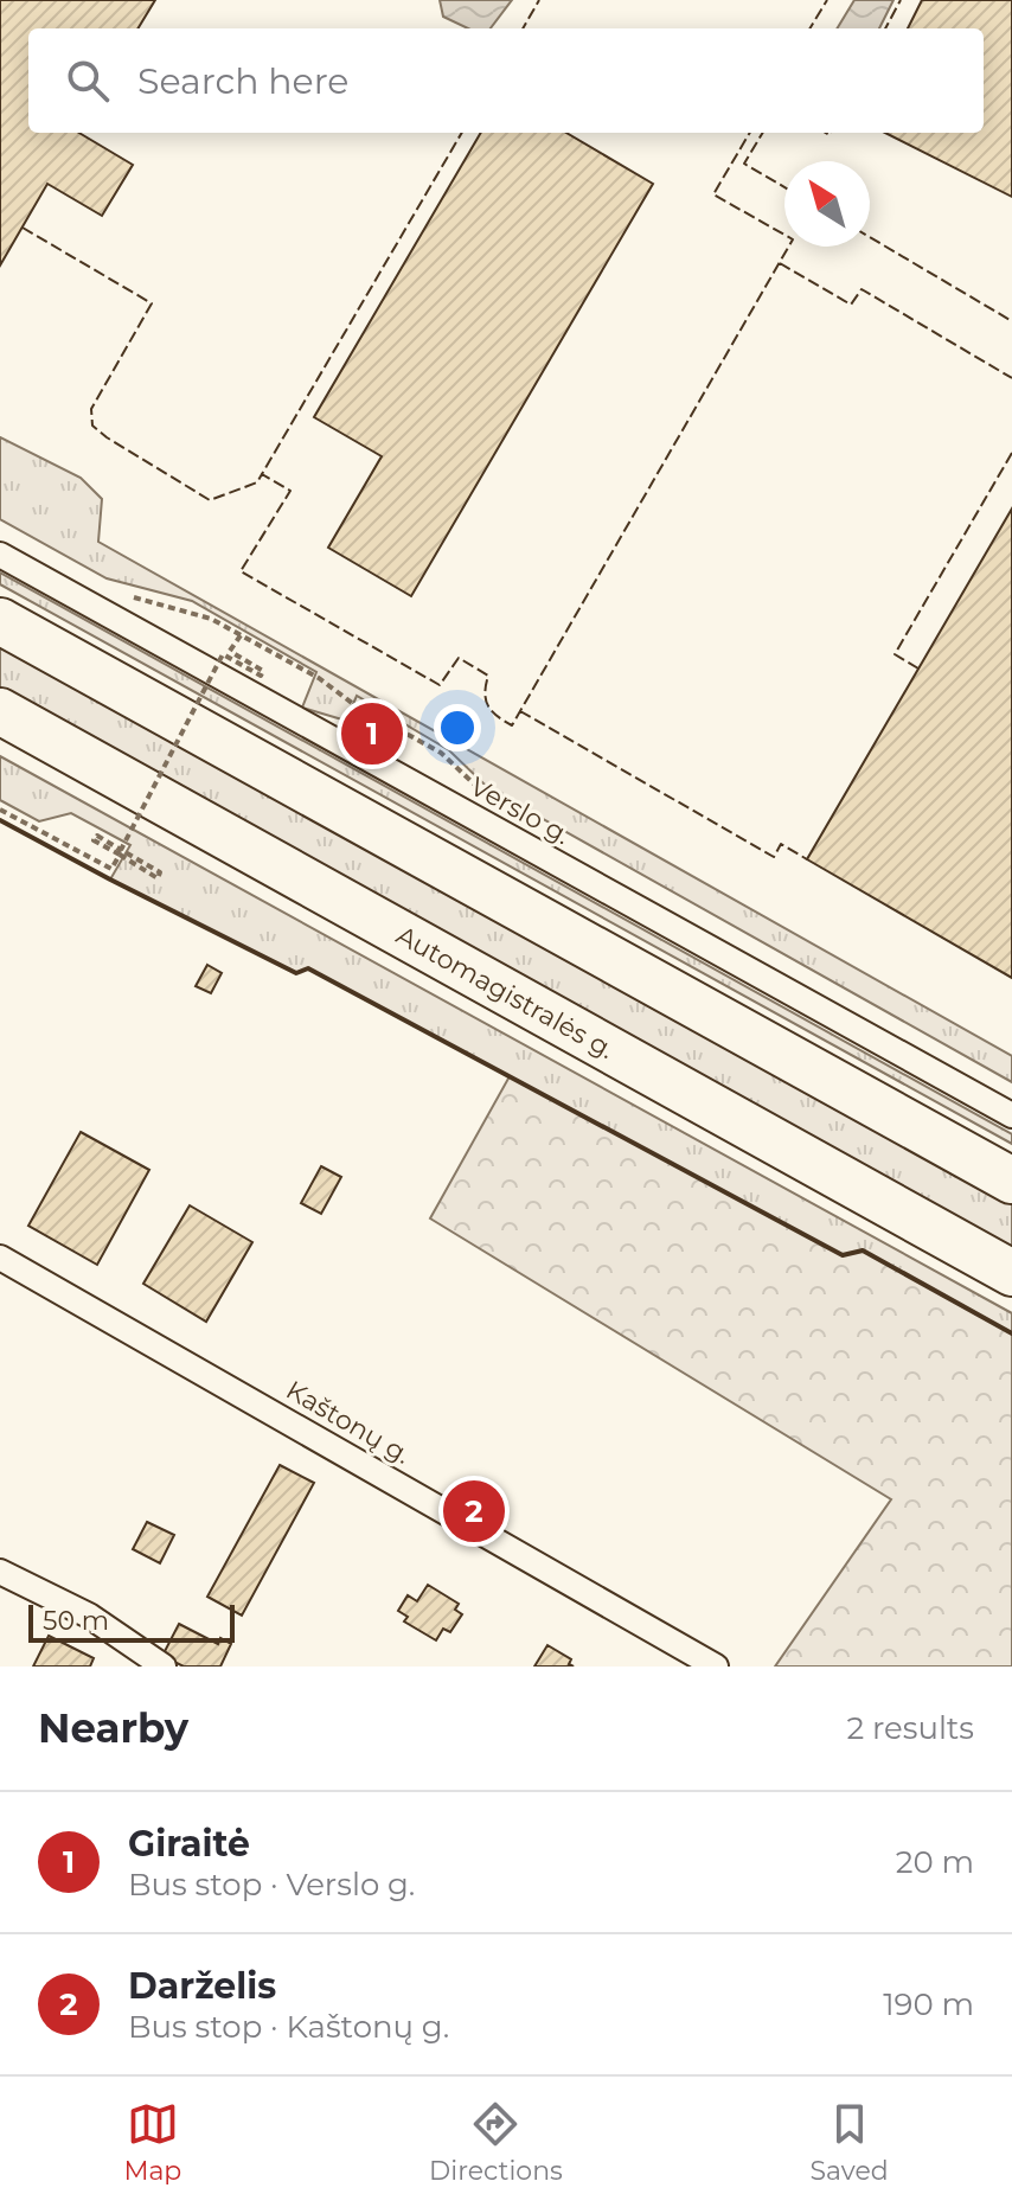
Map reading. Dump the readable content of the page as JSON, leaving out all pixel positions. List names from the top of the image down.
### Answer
{
  "streets": {
    "highway": ["Automagistralės g."],
    "street": ["Verslo g.", "Kaštonų g."]
  },
  "scale_bar": "50 m",
  "north": "top left",
  "page": {
    "search": "Search here",
    "pins": ["1", "2"],
    "scale": "50 m",
    "heading": ["Nearby", "2 results"],
    "list": [
      {
        "mark": "1",
        "name": "Giraitė",
        "note": "Bus stop · Verslo g.",
        "value": "20 m"
      },
      {
        "mark": "2",
        "name": "Darželis",
        "note": "Bus stop · Kaštonų g.",
        "value": "190 m"
      }
    ],
    "nav": ["Map", "Directions", "Saved"]
  }
}
